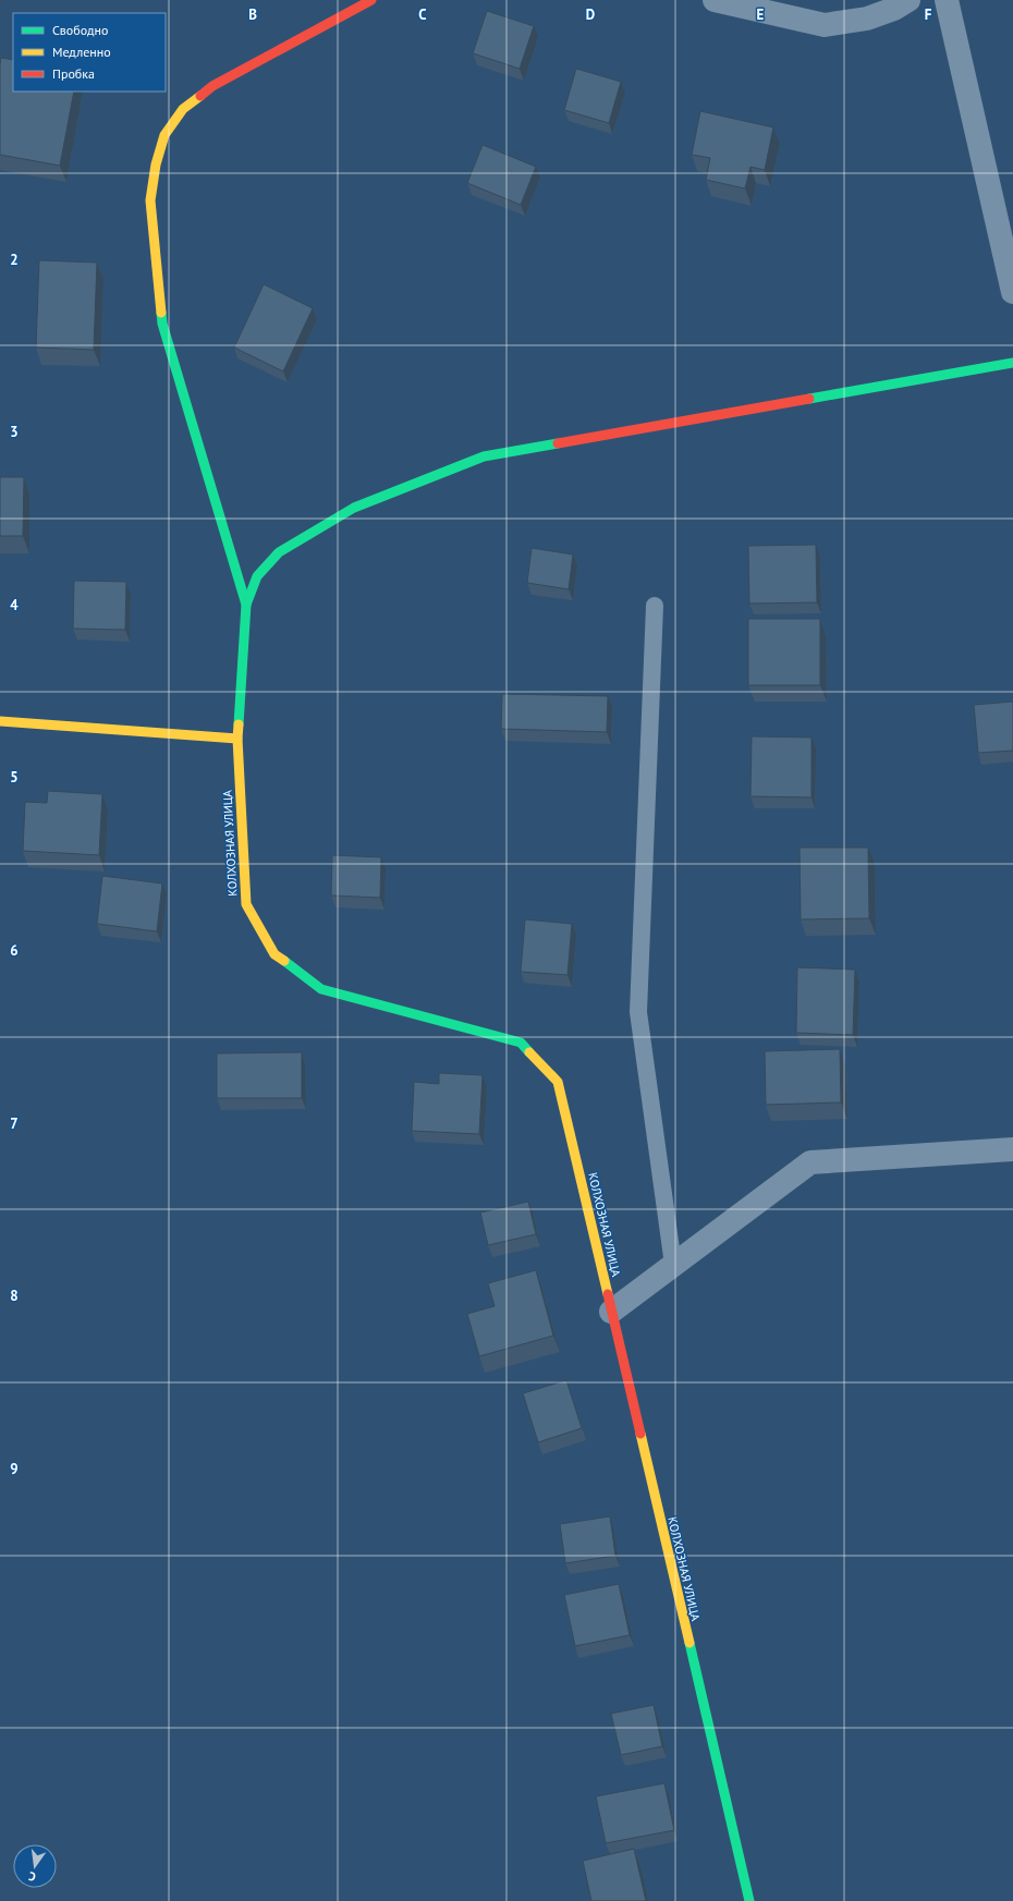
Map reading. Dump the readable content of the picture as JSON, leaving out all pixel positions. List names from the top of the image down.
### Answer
{
  "streets": {
    "street": ["КОЛХОЗНАЯ УЛИЦА"]
  },
  "legend": ["Свободно", "Медленно", "Пробка"],
  "north": "bottom",
  "grid": {
    "columns": [
      "B",
      "C",
      "D",
      "E",
      "F"
    ],
    "rows": [
      "2",
      "3",
      "4",
      "5",
      "6",
      "7",
      "8",
      "9"
    ]
  }
}
